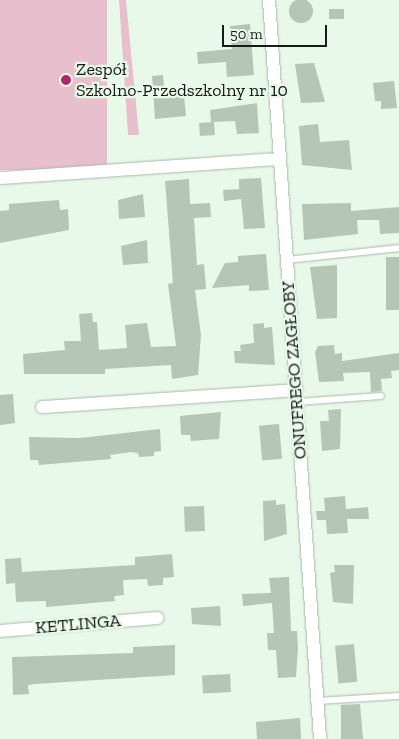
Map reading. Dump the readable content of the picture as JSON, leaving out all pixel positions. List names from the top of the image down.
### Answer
{
  "streets": {
    "street": ["ONUFREGO ZAGŁOBY", "KETLINGA"]
  },
  "places": ["Zespół Szkolno-Przedszkolny nr 10"],
  "scale_bar": "50 m"
}
